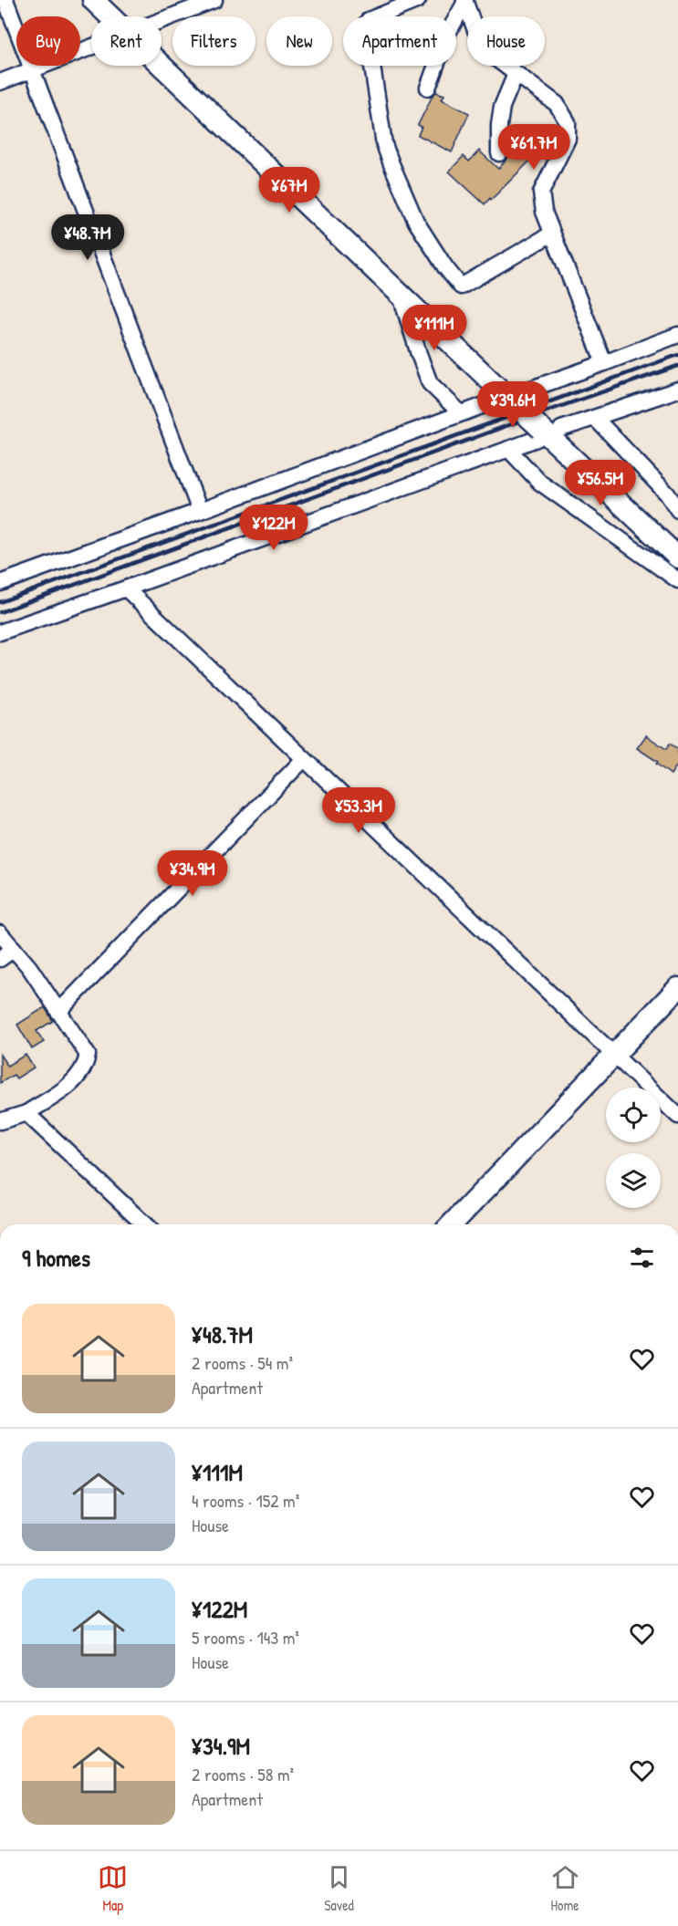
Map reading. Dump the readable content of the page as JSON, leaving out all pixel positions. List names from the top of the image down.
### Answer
{
  "page": {
    "chip": [
      "Buy",
      "Rent",
      "Filters",
      "New",
      "Apartment",
      "House"
    ],
    "price": [
      "¥61.7M",
      "¥67M",
      "¥48.7M",
      "¥111M",
      "¥39.6M",
      "¥56.5M",
      "¥122M",
      "¥53.3M",
      "¥34.9M"
    ],
    "heading": "9 homes",
    "list": [
      {
        "name": "¥48.7M",
        "note": "2 rooms · 54 m² · Apartment"
      },
      {
        "name": "¥111M",
        "note": "4 rooms · 152 m² · House"
      },
      {
        "name": "¥122M",
        "note": "5 rooms · 143 m² · House"
      },
      {
        "name": "¥34.9M",
        "note": "2 rooms · 58 m² · Apartment"
      }
    ],
    "tabs": ["Map", "Saved", "Home"]
  }
}
